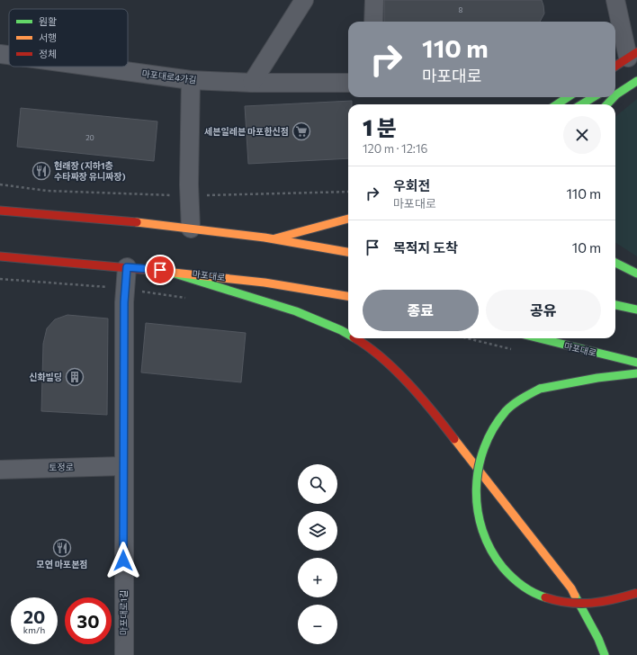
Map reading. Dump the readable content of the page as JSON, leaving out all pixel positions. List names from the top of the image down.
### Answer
{
  "streets": {
    "main road": ["마포대로"],
    "street": ["마포대로4가길", "토정로", "마포대로1길"]
  },
  "crossings": [
    ["마포대로", "마포대로1길"],
    ["토정로", "마포대로1길"]
  ],
  "places": {
    "supermarket": ["세븐일레븐 마포한신점"],
    "restaurant": ["현래장 (지하1층 수타짜장 유니짜장)", "모연 마포본점"],
    "building": ["신화빌딩"]
  },
  "house_numbers": ["8", "20"],
  "legend": ["원활", "서행", "정체"],
  "page": {
    "turn": ["110 m", "마포대로"],
    "heading": ["1 분", "120 m · 12:16"],
    "list": [
      {
        "name": "우회전",
        "note": "마포대로",
        "value": "110 m"
      },
      {
        "name": "목적지 도착",
        "value": "10 m"
      }
    ],
    "buttons": ["종료", "공유"],
    "map_buttons": ["+", "−"],
    "speed": "20 km/h",
    "limit": "30"
  }
}
